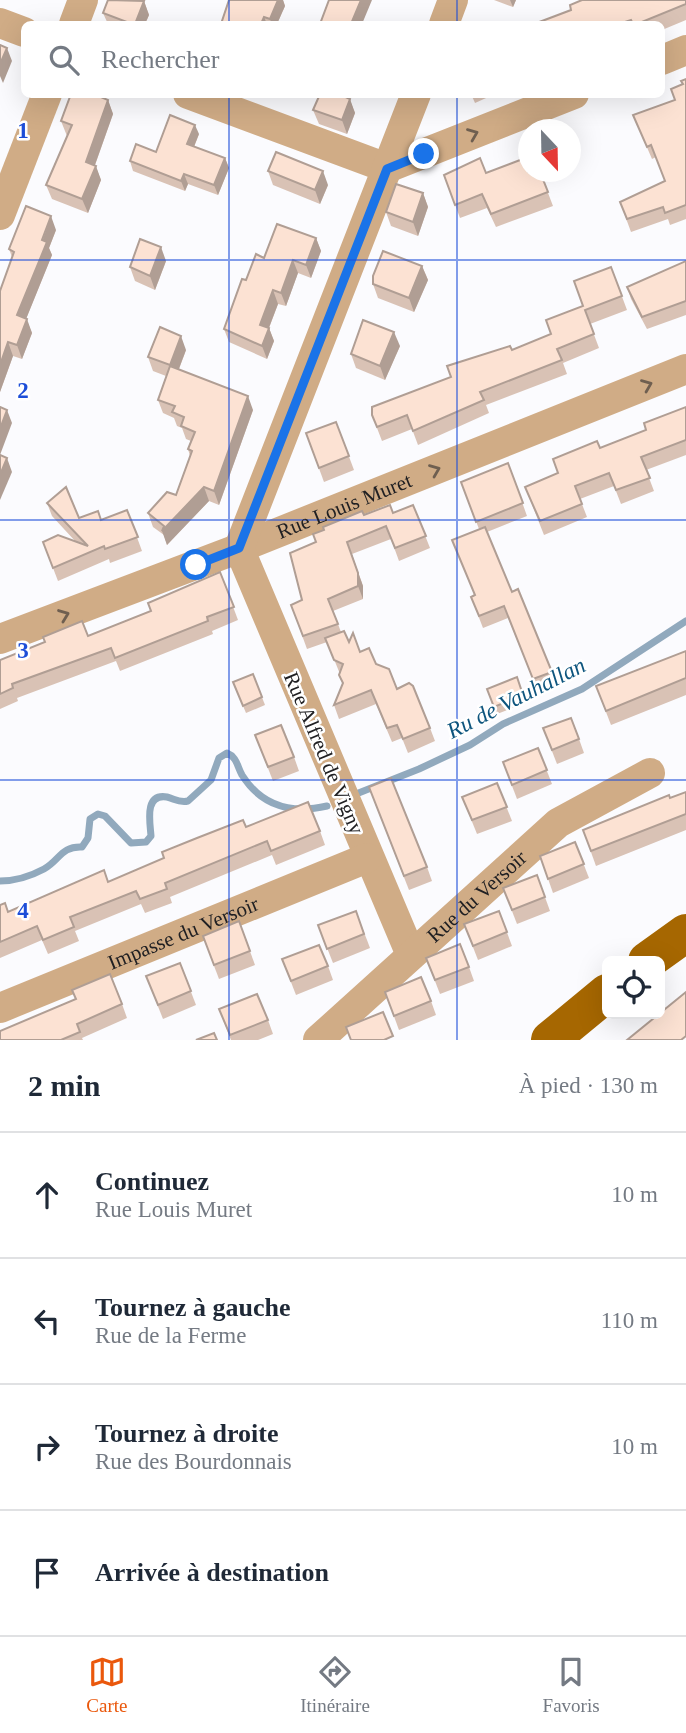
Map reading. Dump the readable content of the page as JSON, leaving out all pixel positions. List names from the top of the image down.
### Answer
{
  "streets": {
    "street": [
      "Rue Louis Muret",
      "Rue Alfred de Vigny",
      "Rue du Versoir",
      "Impasse du Versoir"
    ]
  },
  "crossings": [
    ["Rue Louis Muret", "Rue Alfred de Vigny"],
    ["Rue Alfred de Vigny", "Rue du Versoir"],
    ["Rue Alfred de Vigny", "Impasse du Versoir"]
  ],
  "one_way": ["Rue Louis Muret"],
  "water": ["Ru de Vauhallan"],
  "north": "bottom",
  "page": {
    "search": "Rechercher",
    "heading": ["2 min", "À pied · 130 m"],
    "list": [
      ["Continuez", "Rue Louis Muret", "10 m"],
      ["Tournez à gauche", "Rue de la Ferme", "110 m"],
      ["Tournez à droite", "Rue des Bourdonnais", "10 m"],
      "Arrivée à destination"
    ],
    "nav": ["Carte", "Itinéraire", "Favoris"]
  },
  "grid": {
    "rows": [
      "1",
      "2",
      "3",
      "4"
    ]
  }
}
